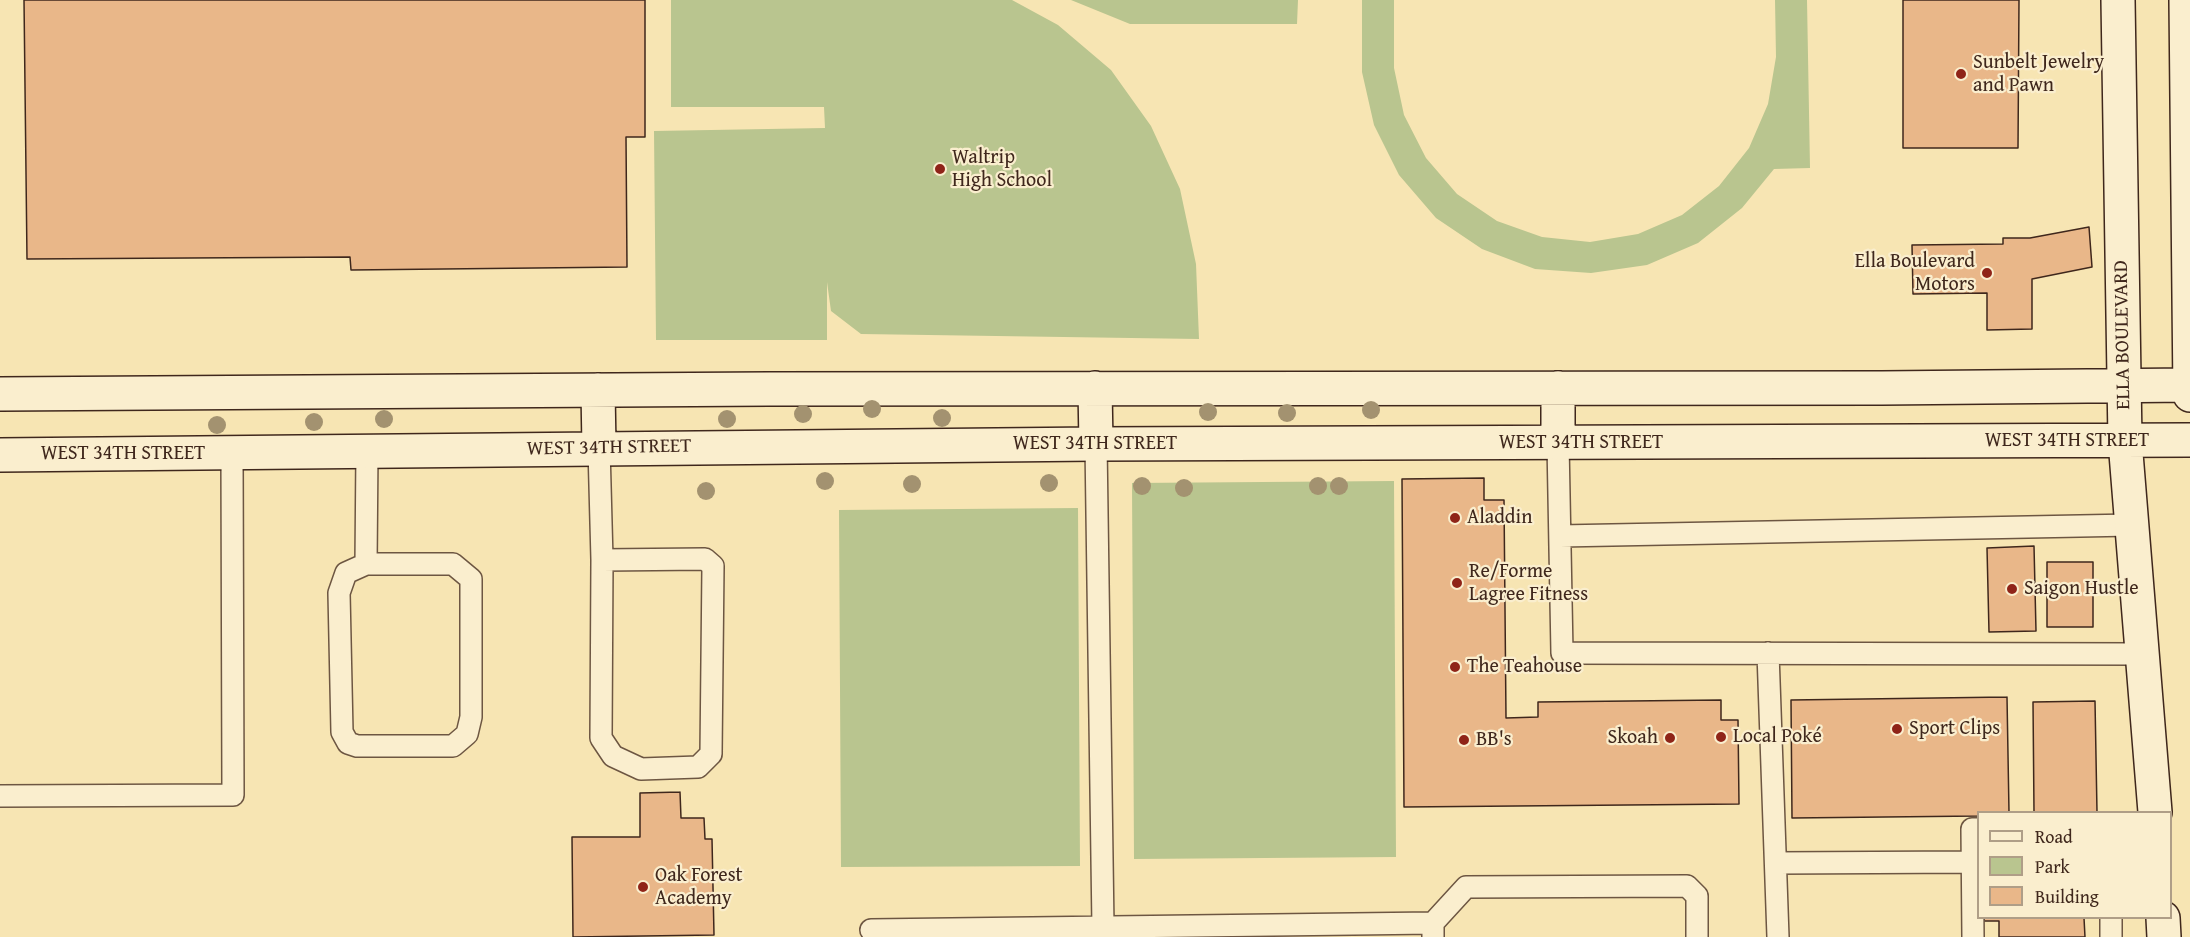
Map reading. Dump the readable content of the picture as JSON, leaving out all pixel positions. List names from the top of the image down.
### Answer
{
  "streets": {
    "main road": ["ELLA BOULEVARD", "WEST 34TH STREET"]
  },
  "crossings": [
    ["ELLA BOULEVARD", "WEST 34TH STREET"]
  ],
  "places": [
    "Sunbelt Jewelry and Pawn",
    "Waltrip High School",
    "Ella Boulevard Motors",
    "Aladdin",
    "Re/Forme Lagree Fitness",
    "Saigon Hustle",
    "The Teahouse",
    "Sport Clips",
    "Local Poké",
    "Skoah",
    "BB's",
    "Oak Forest Academy"
  ],
  "legend": ["Road", "Park", "Building"]
}
